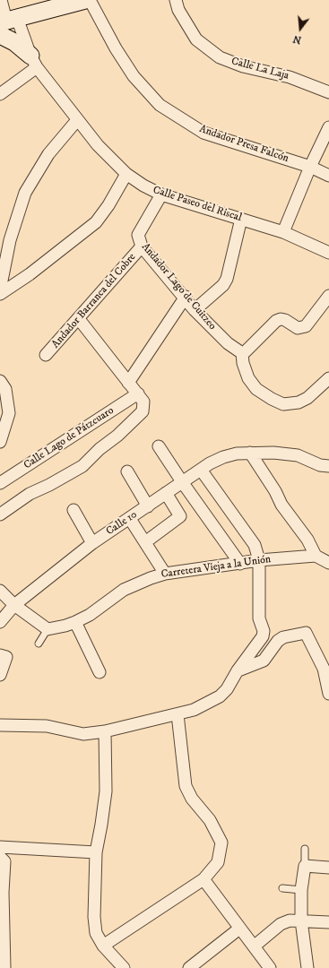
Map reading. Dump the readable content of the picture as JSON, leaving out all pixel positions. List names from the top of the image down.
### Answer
{
  "streets": {
    "street": [
      "Calle La Laja",
      "Andador Presa Falcón",
      "Calle Paseo del Riscal",
      "Andador Lago de Cuitzeo",
      "Andador Barranca del Cobre",
      "Calle Lago de Pátzcuaro",
      "Calle 10",
      "Carretera Vieja a la Unión"
    ]
  },
  "crossings": [
    ["Calle Paseo del Riscal", "Andador Lago de Cuitzeo"],
    ["Andador Lago de Cuitzeo", "Andador Barranca del Cobre"]
  ],
  "north": "bottom"
}
